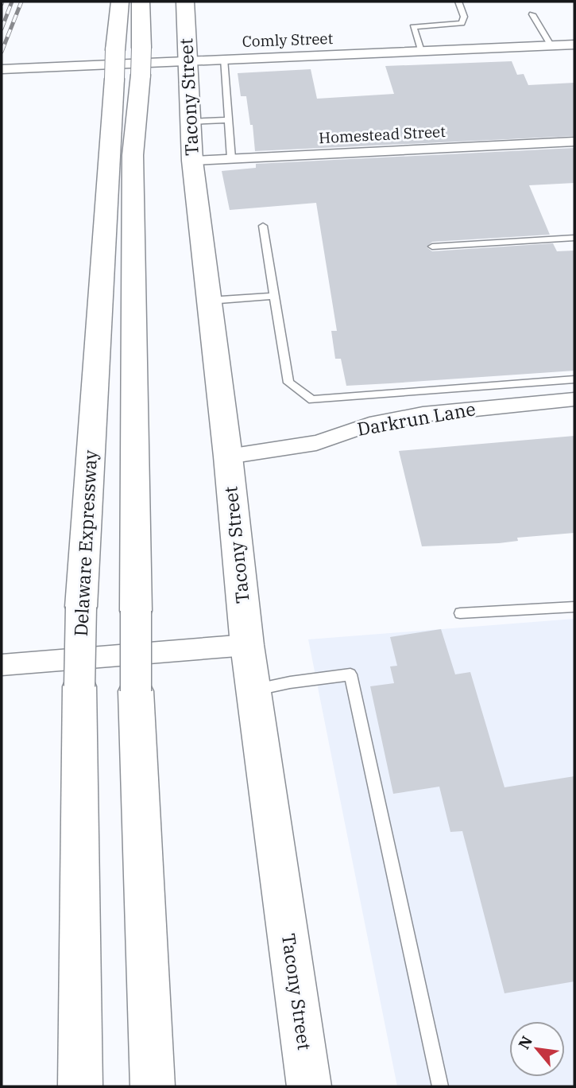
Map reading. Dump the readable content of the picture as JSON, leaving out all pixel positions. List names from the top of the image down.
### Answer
{
  "streets": {
    "main road": ["Tacony Street", "Delaware Expressway"],
    "street": ["Comly Street", "Homestead Street", "Darkrun Lane"]
  },
  "crossings": [
    ["Comly Street", "Tacony Street"],
    ["Tacony Street", "Homestead Street"],
    ["Tacony Street", "Darkrun Lane"]
  ],
  "north": "top left"
}
